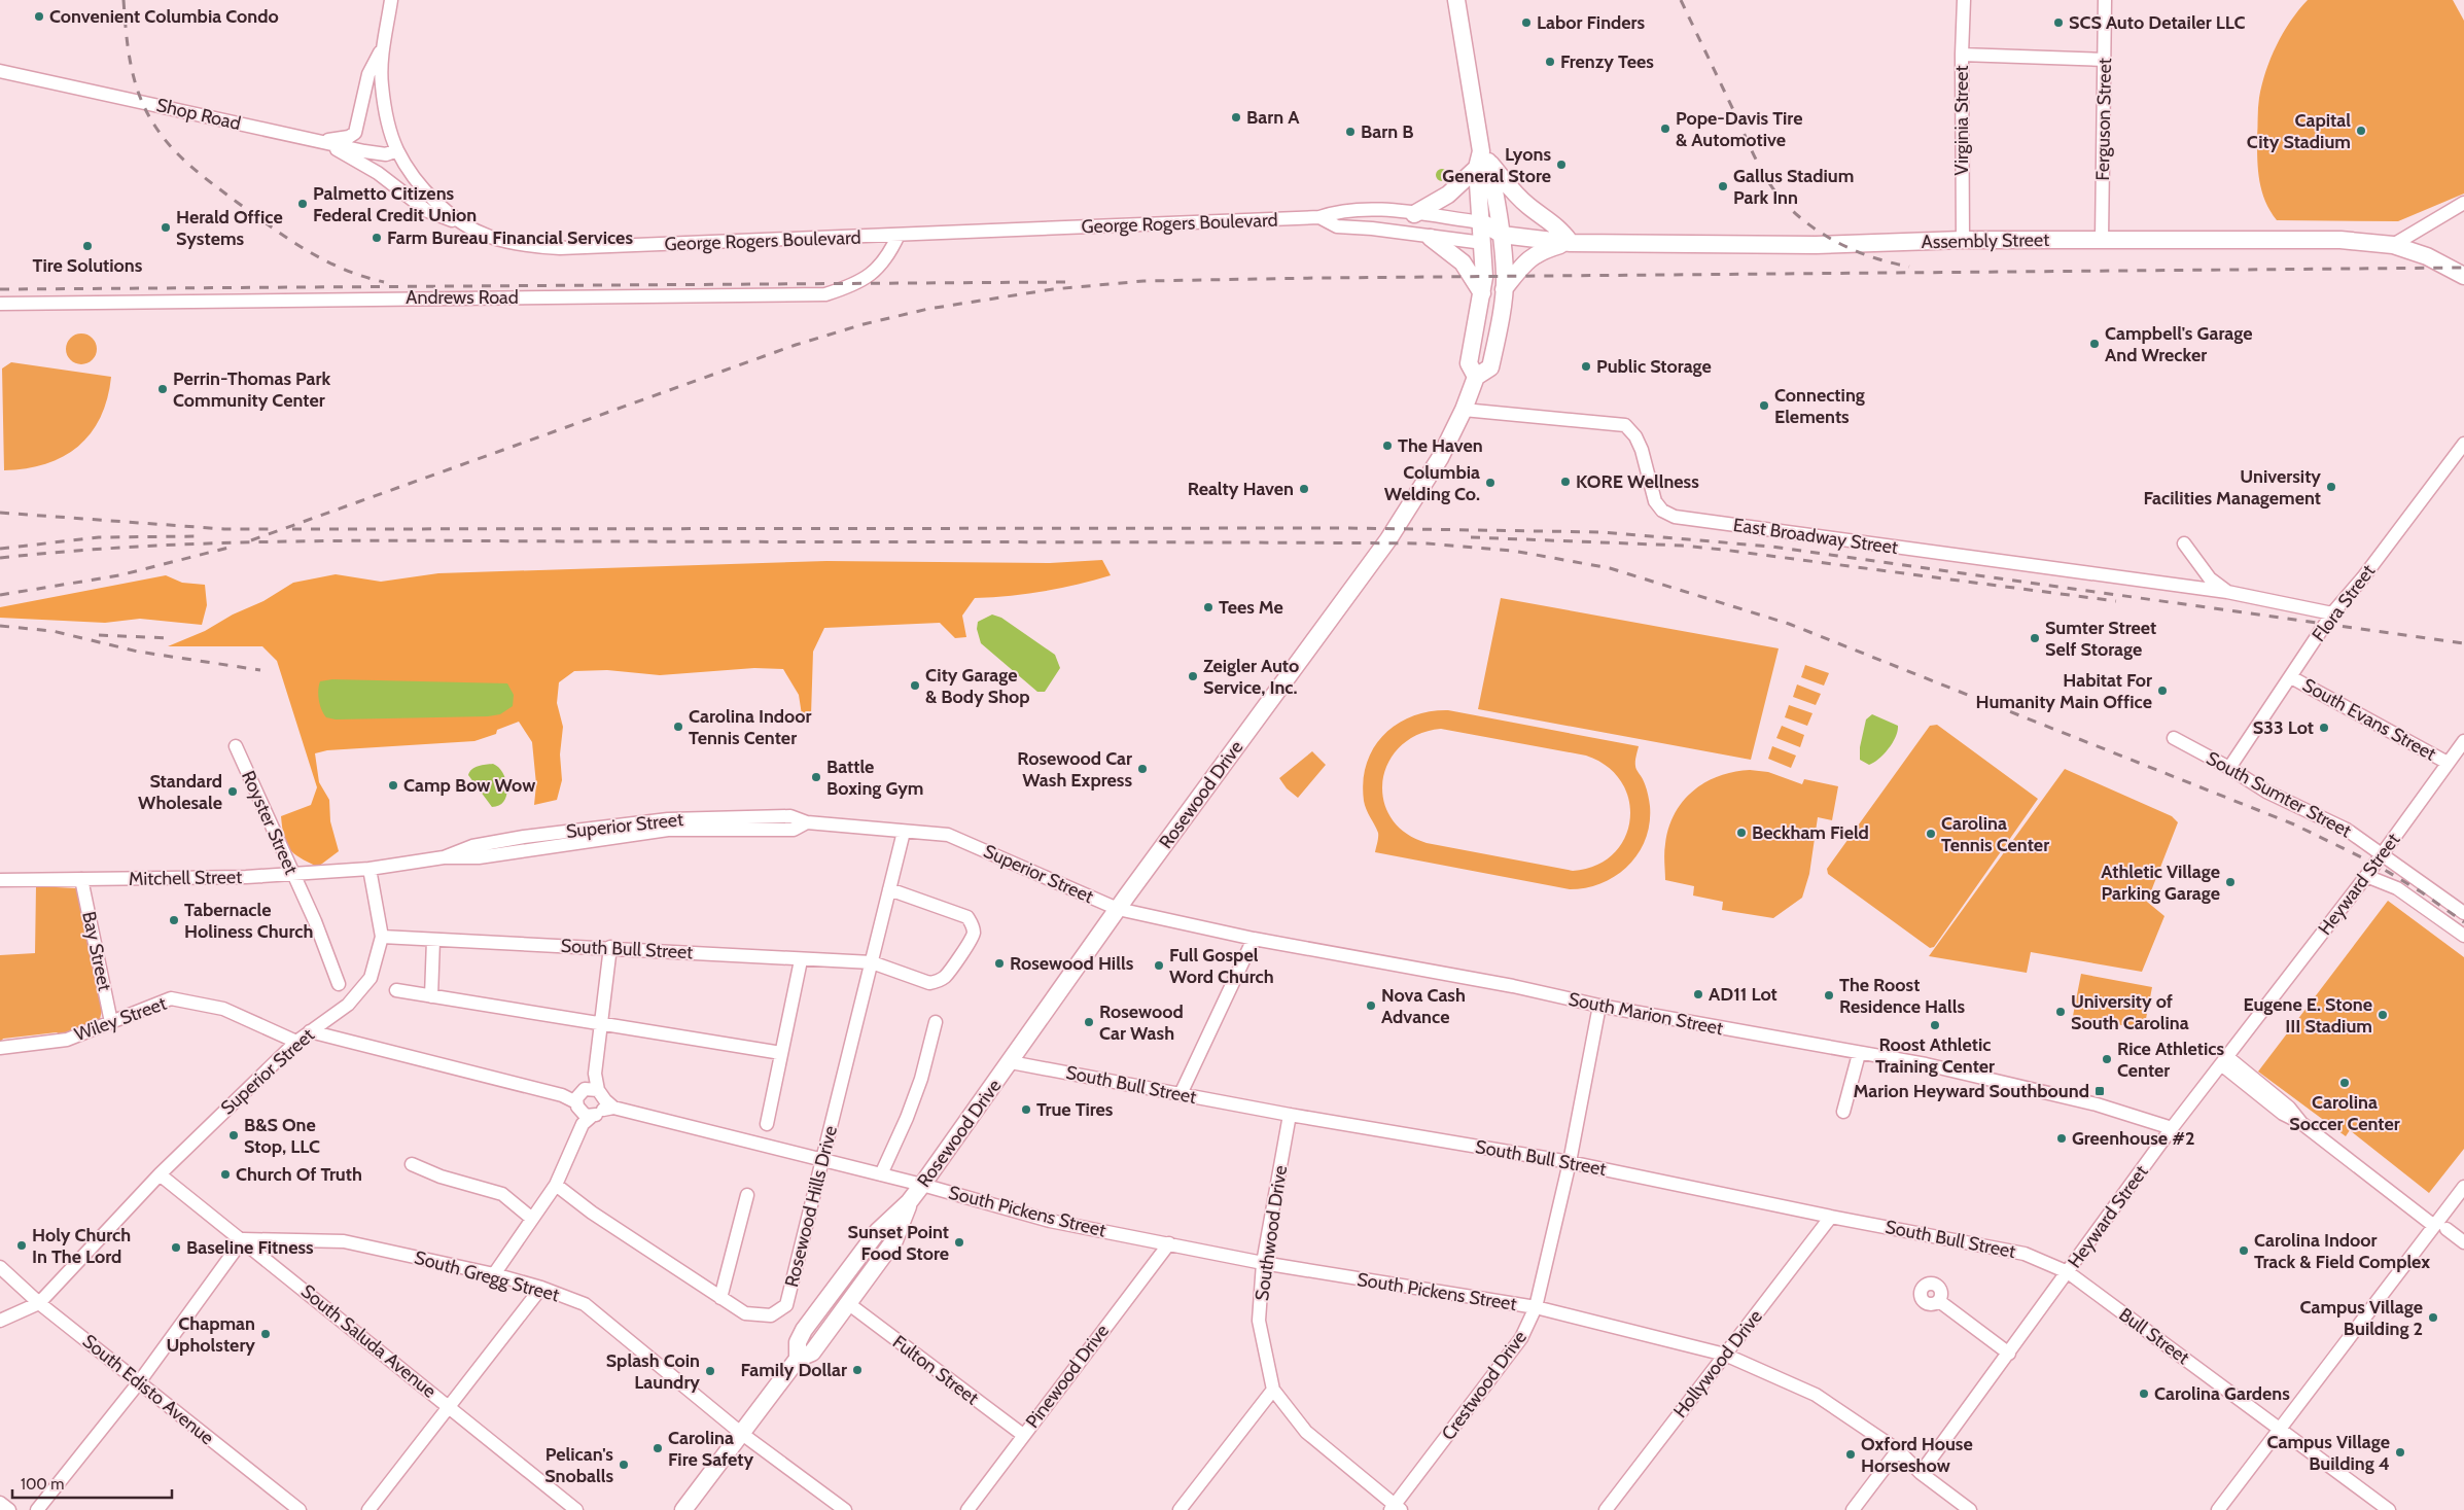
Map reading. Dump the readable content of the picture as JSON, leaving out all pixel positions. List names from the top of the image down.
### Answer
{
  "streets": {
    "main road": ["Assembly Street", "Rosewood Drive"],
    "street": [
      "Shop Road",
      "Ferguson Street",
      "Virginia Street",
      "George Rogers Boulevard",
      "Andrews Road",
      "East Broadway Street",
      "Flora Street",
      "South Evans Street",
      "South Sumter Street",
      "Royster Street",
      "Superior Street",
      "Mitchell Street",
      "Heyward Street",
      "South Bull Street",
      "Bay Street",
      "South Marion Street",
      "Wiley Street",
      "Rosewood Hills Drive",
      "South Pickens Street",
      "Southwood Drive",
      "South Gregg Street",
      "Bull Street",
      "South Saluda Avenue",
      "Hollywood Drive",
      "Fulton Street",
      "Pinewood Drive",
      "Crestwood Drive",
      "South Edisto Avenue"
    ]
  },
  "crossings": [
    ["Shop Road", "George Rogers Boulevard"],
    ["Ferguson Street", "Assembly Street"],
    ["Virginia Street", "Assembly Street"],
    ["George Rogers Boulevard", "Assembly Street"],
    ["George Rogers Boulevard", "Andrews Road"],
    ["George Rogers Boulevard", "Rosewood Drive"],
    ["Assembly Street", "Rosewood Drive"],
    ["East Broadway Street", "Flora Street"],
    ["East Broadway Street", "Rosewood Drive"],
    ["Flora Street", "South Evans Street"],
    ["Flora Street", "South Sumter Street"],
    ["South Evans Street", "Heyward Street"],
    ["Rosewood Drive", "Superior Street"],
    ["Rosewood Drive", "South Bull Street"],
    ["Rosewood Drive", "South Marion Street"],
    ["Rosewood Drive", "South Pickens Street"],
    ["Rosewood Drive", "South Gregg Street"],
    ["Rosewood Drive", "Fulton Street"],
    ["South Sumter Street", "Heyward Street"],
    ["Royster Street", "Mitchell Street"],
    ["Superior Street", "Mitchell Street"],
    ["Superior Street", "South Bull Street"],
    ["Superior Street", "South Marion Street"],
    ["Superior Street", "Wiley Street"],
    ["Superior Street", "Rosewood Hills Drive"],
    ["Superior Street", "South Saluda Avenue"],
    ["Superior Street", "South Edisto Avenue"],
    ["Mitchell Street", "Bay Street"],
    ["Heyward Street", "South Bull Street"],
    ["Heyward Street", "South Marion Street"],
    ["Heyward Street", "South Pickens Street"],
    ["Heyward Street", "Bull Street"],
    ["South Bull Street", "Rosewood Hills Drive"],
    ["South Bull Street", "Southwood Drive"],
    ["South Bull Street", "Bull Street"],
    ["South Bull Street", "Hollywood Drive"],
    ["South Bull Street", "Crestwood Drive"],
    ["Bay Street", "Wiley Street"],
    ["South Marion Street", "Crestwood Drive"],
    ["South Pickens Street", "Southwood Drive"],
    ["South Pickens Street", "Hollywood Drive"],
    ["South Pickens Street", "Pinewood Drive"],
    ["South Pickens Street", "Crestwood Drive"],
    ["Southwood Drive", "Crestwood Drive"],
    ["South Gregg Street", "South Saluda Avenue"],
    ["Fulton Street", "Pinewood Drive"]
  ],
  "places": {
    "other": [
      "Convenient Columbia Condo",
      "Labor Finders",
      "SCS Auto Detailer LLC",
      "Frenzy Tees",
      "Barn A",
      "Pope-Davis Tire & Automotive",
      "Capital City Stadium",
      "Barn B",
      "Lyons General Store",
      "Gallus Stadium Park Inn",
      "Palmetto Citizens Federal Credit Union",
      "Herald Office Systems",
      "Farm Bureau Financial Services",
      "Tire Solutions",
      "Campbell's Garage And Wrecker",
      "Public Storage",
      "Perrin-Thomas Park Community Center",
      "Connecting Elements",
      "The Haven",
      "KORE Wellness",
      "Columbia Welding Co.",
      "University Facilities Management",
      "Realty Haven",
      "Tees Me",
      "Sumter Street Self Storage",
      "Zeigler Auto Service, Inc.",
      "City Garage & Body Shop",
      "Habitat For Humanity Main Office",
      "Carolina Indoor Tennis Center",
      "S33 Lot",
      "Rosewood Car Wash Express",
      "Battle Boxing Gym",
      "Camp Bow Wow",
      "Standard Wholesale",
      "Beckham Field",
      "Carolina Tennis Center",
      "Athletic Village Parking Garage",
      "Tabernacle Holiness Church",
      "Rosewood Hills",
      "Full Gospel Word Church",
      "AD11 Lot",
      "The Roost Residence Halls",
      "Nova Cash Advance",
      "University of South Carolina",
      "Eugene E. Stone III Stadium",
      "Rosewood Car Wash",
      "Roost Athletic Training Center",
      "Rice Athletics Center",
      "Carolina Soccer Center",
      "True Tires",
      "B&S One Stop, LLC",
      "Greenhouse #2",
      "Church Of Truth",
      "Sunset Point Food Store",
      "Holy Church In The Lord",
      "Baseline Fitness",
      "Carolina Indoor Track & Field Complex",
      "Campus Village Building 2",
      "Chapman Upholstery",
      "Family Dollar",
      "Splash Coin Laundry",
      "Carolina Gardens",
      "Carolina Fire Safety",
      "Campus Village Building 4",
      "Oxford House Horseshow",
      "Pelican's Snoballs"
    ],
    "transit": ["Marion Heyward Southbound"]
  },
  "scale_bar": "100 m"
}
